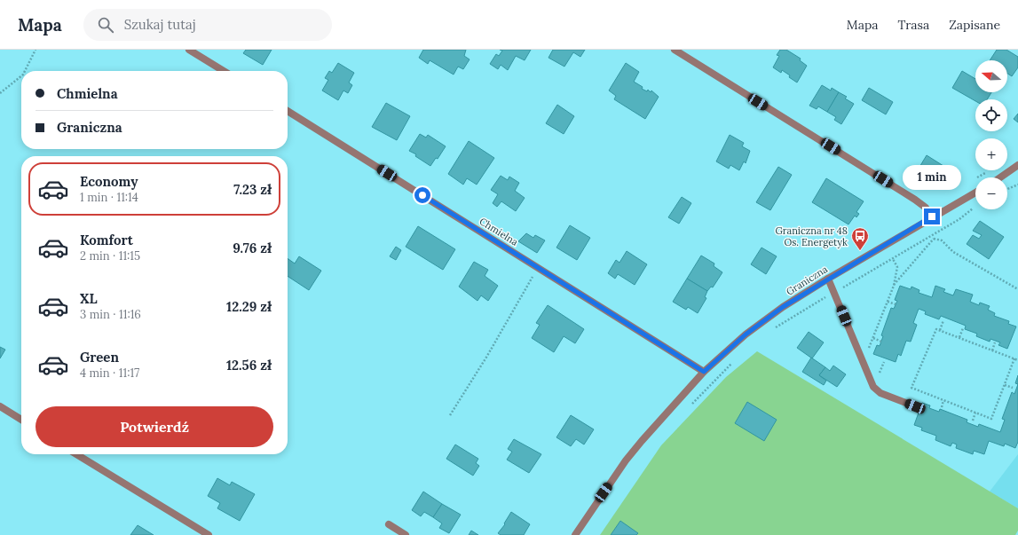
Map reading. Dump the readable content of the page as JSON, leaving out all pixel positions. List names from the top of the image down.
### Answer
{
  "streets": {
    "street": ["Chmielna", "Graniczna"]
  },
  "crossings": [
    ["Chmielna", "Graniczna"]
  ],
  "places": {
    "bus stop": ["Graniczna nr 48 Os. Energetyk"]
  },
  "north": "left",
  "page": {
    "header": "Mapa",
    "search": "Szukaj tutaj",
    "nav": ["Mapa", "Trasa", "Zapisane"],
    "map_buttons": ["+", "−"],
    "banner": ["Chmielna", "Graniczna"],
    "list": [
      {
        "name": "Economy",
        "note": "1 min · 11:14",
        "value": "7.23 zł"
      },
      {
        "name": "Komfort",
        "note": "2 min · 11:15",
        "value": "9.76 zł"
      },
      {
        "name": "XL",
        "note": "3 min · 11:16",
        "value": "12.29 zł"
      },
      {
        "name": "Green",
        "note": "4 min · 11:17",
        "value": "12.56 zł"
      }
    ],
    "bubble": "1 min",
    "buttons": "Potwierdź"
  }
}
